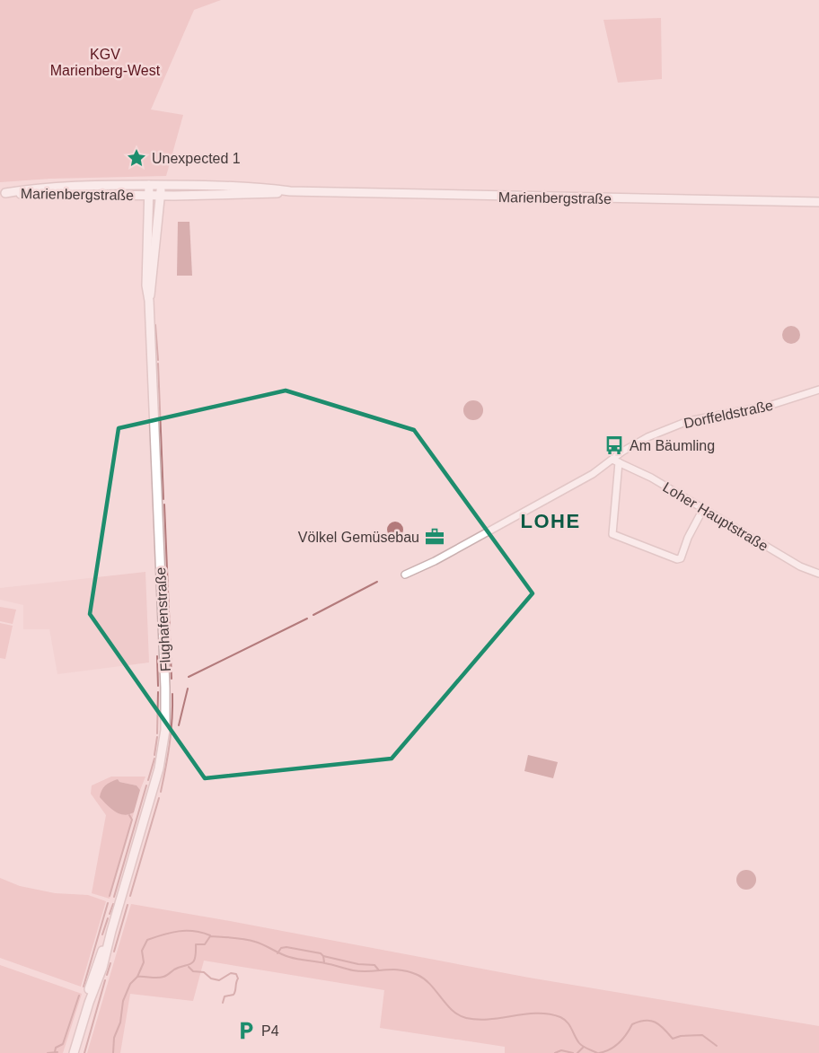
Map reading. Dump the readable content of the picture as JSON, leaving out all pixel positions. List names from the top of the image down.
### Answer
{
  "streets": {
    "main road": ["Marienbergstraße", "Flughafenstraße"],
    "street": ["Dorffeldstraße", "Loher Hauptstraße"]
  },
  "crossings": [
    ["Marienbergstraße", "Flughafenstraße"],
    ["Dorffeldstraße", "Loher Hauptstraße"]
  ],
  "districts": ["LOHE"],
  "parks": ["KGV Marienberg-West"],
  "places": {
    "place": ["Unexpected 1"],
    "bus stop": ["Am Bäumling"],
    "office": ["Völkel Gemüsebau"],
    "parking": ["P4"]
  }
}
